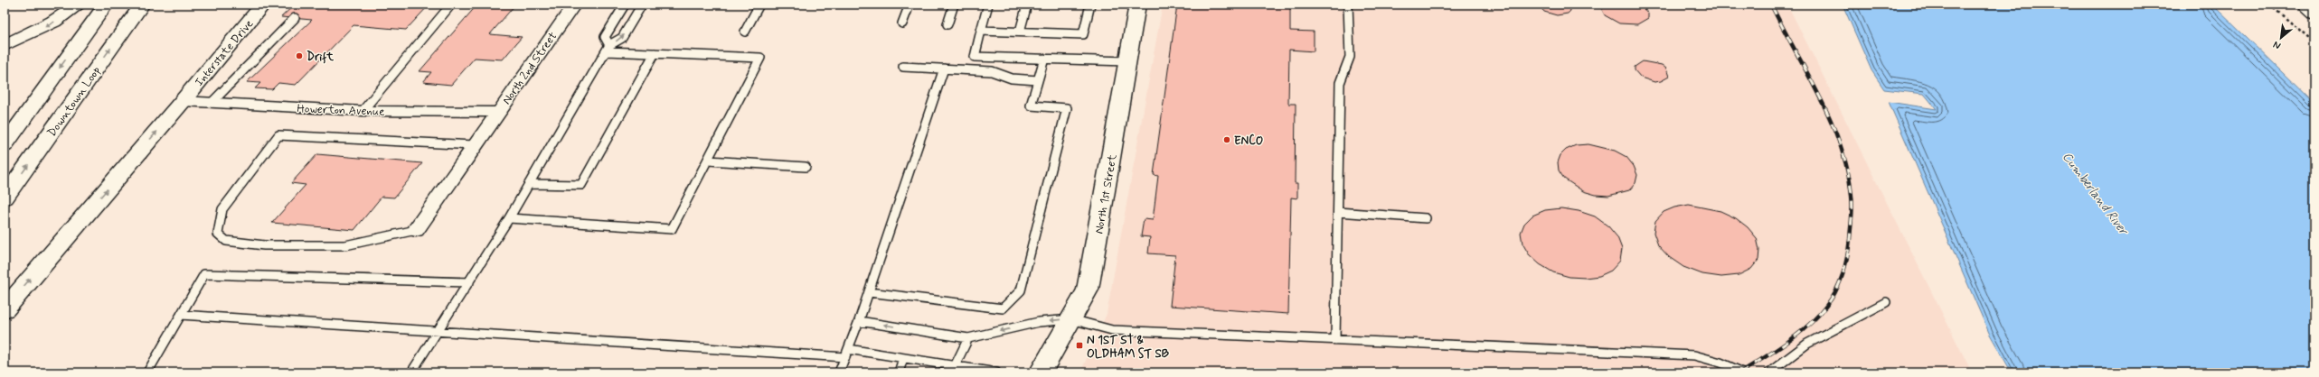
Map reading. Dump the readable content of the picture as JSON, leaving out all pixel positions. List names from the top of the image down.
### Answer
{
  "streets": {
    "main road": ["Interstate Drive", "Downtown Loop", "North 1st Street"],
    "street": ["North 2nd Street", "Howerton Avenue"]
  },
  "crossings": [
    ["Interstate Drive", "Howerton Avenue"],
    ["North 2nd Street", "Howerton Avenue"]
  ],
  "water": ["Cumberland River"],
  "places": {
    "other": ["Drift", "ENCO"],
    "transit": ["N 1ST ST & OLDHAM ST SB"]
  },
  "north": "bottom left"
}
